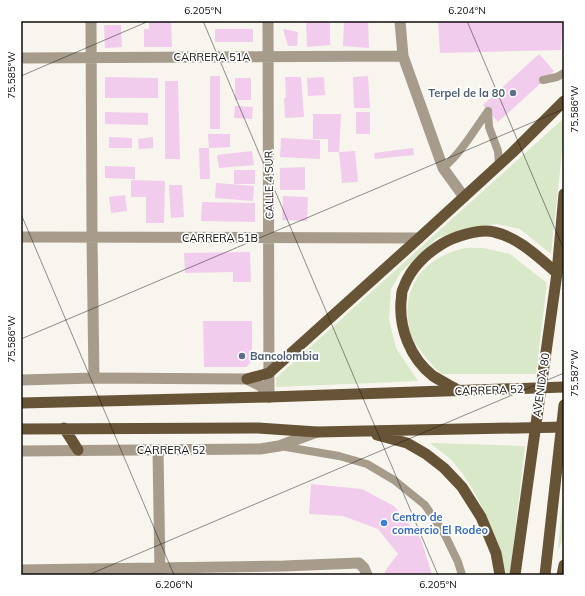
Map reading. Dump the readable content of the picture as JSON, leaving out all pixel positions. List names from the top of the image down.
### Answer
{
  "streets": {
    "main road": ["AVENIDA 80", "CARRERA 52"],
    "street": ["CARRERA 51A", "CALLE 4 SUR", "CARRERA 51B"]
  },
  "crossings": [
    ["CARRERA 51A", "CALLE 4 SUR"],
    ["CALLE 4 SUR", "CARRERA 51B"],
    ["CALLE 4 SUR", "CARRERA 52"]
  ],
  "places": ["Terpel de la 80", "Bancolombia", "Centro de comercio El Rodeo"],
  "coordinates": [
    "6.205°N",
    "6.204°N",
    "75.585°W",
    "75.586°W",
    "75.587°W",
    "6.206°N"
  ]
}
